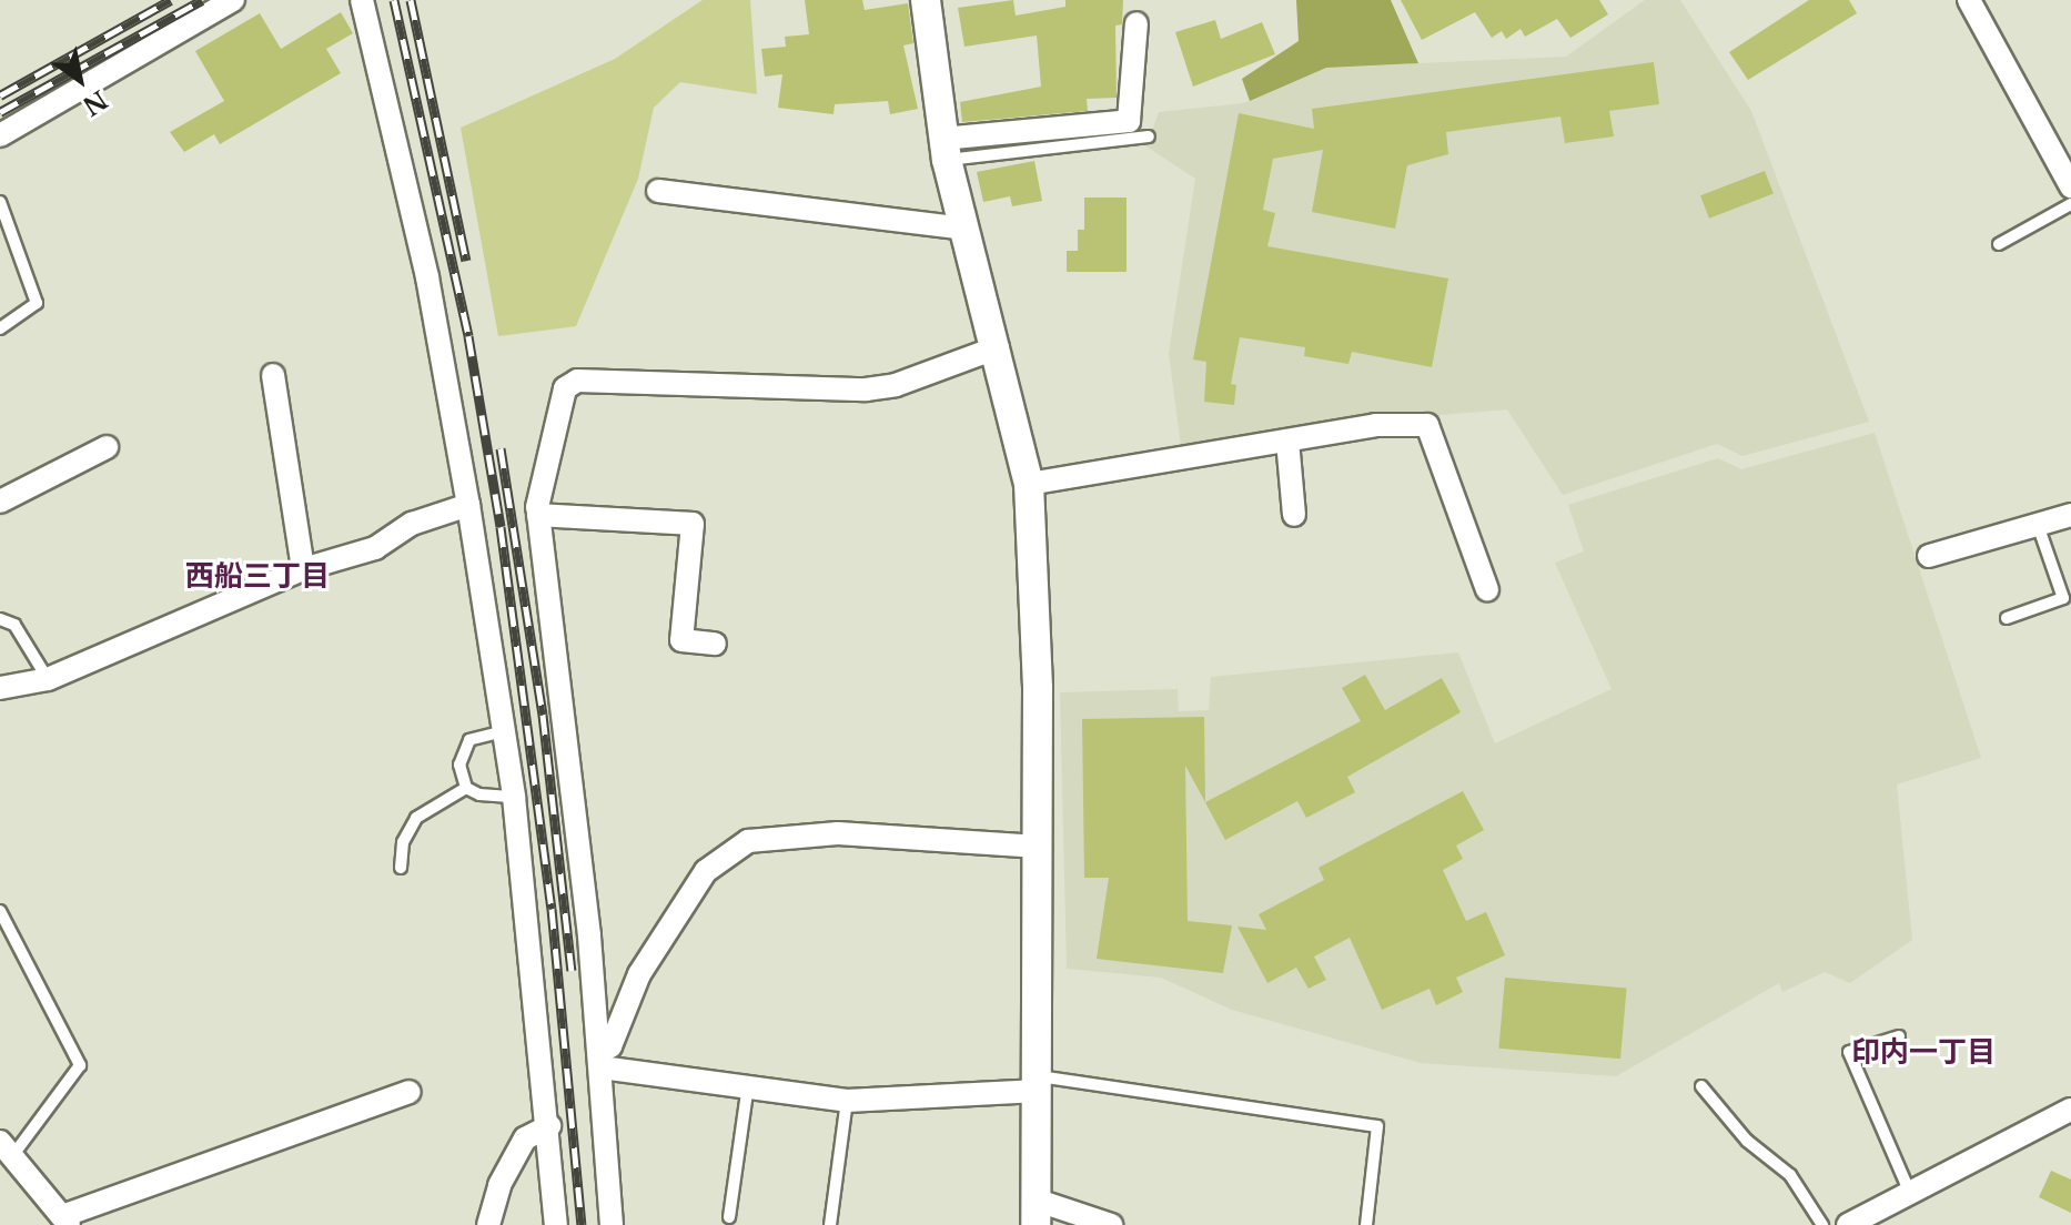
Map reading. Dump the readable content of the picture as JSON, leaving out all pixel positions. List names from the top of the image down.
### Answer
{
  "districts": ["西船三丁目", "印内一丁目"],
  "north": "bottom right"
}
